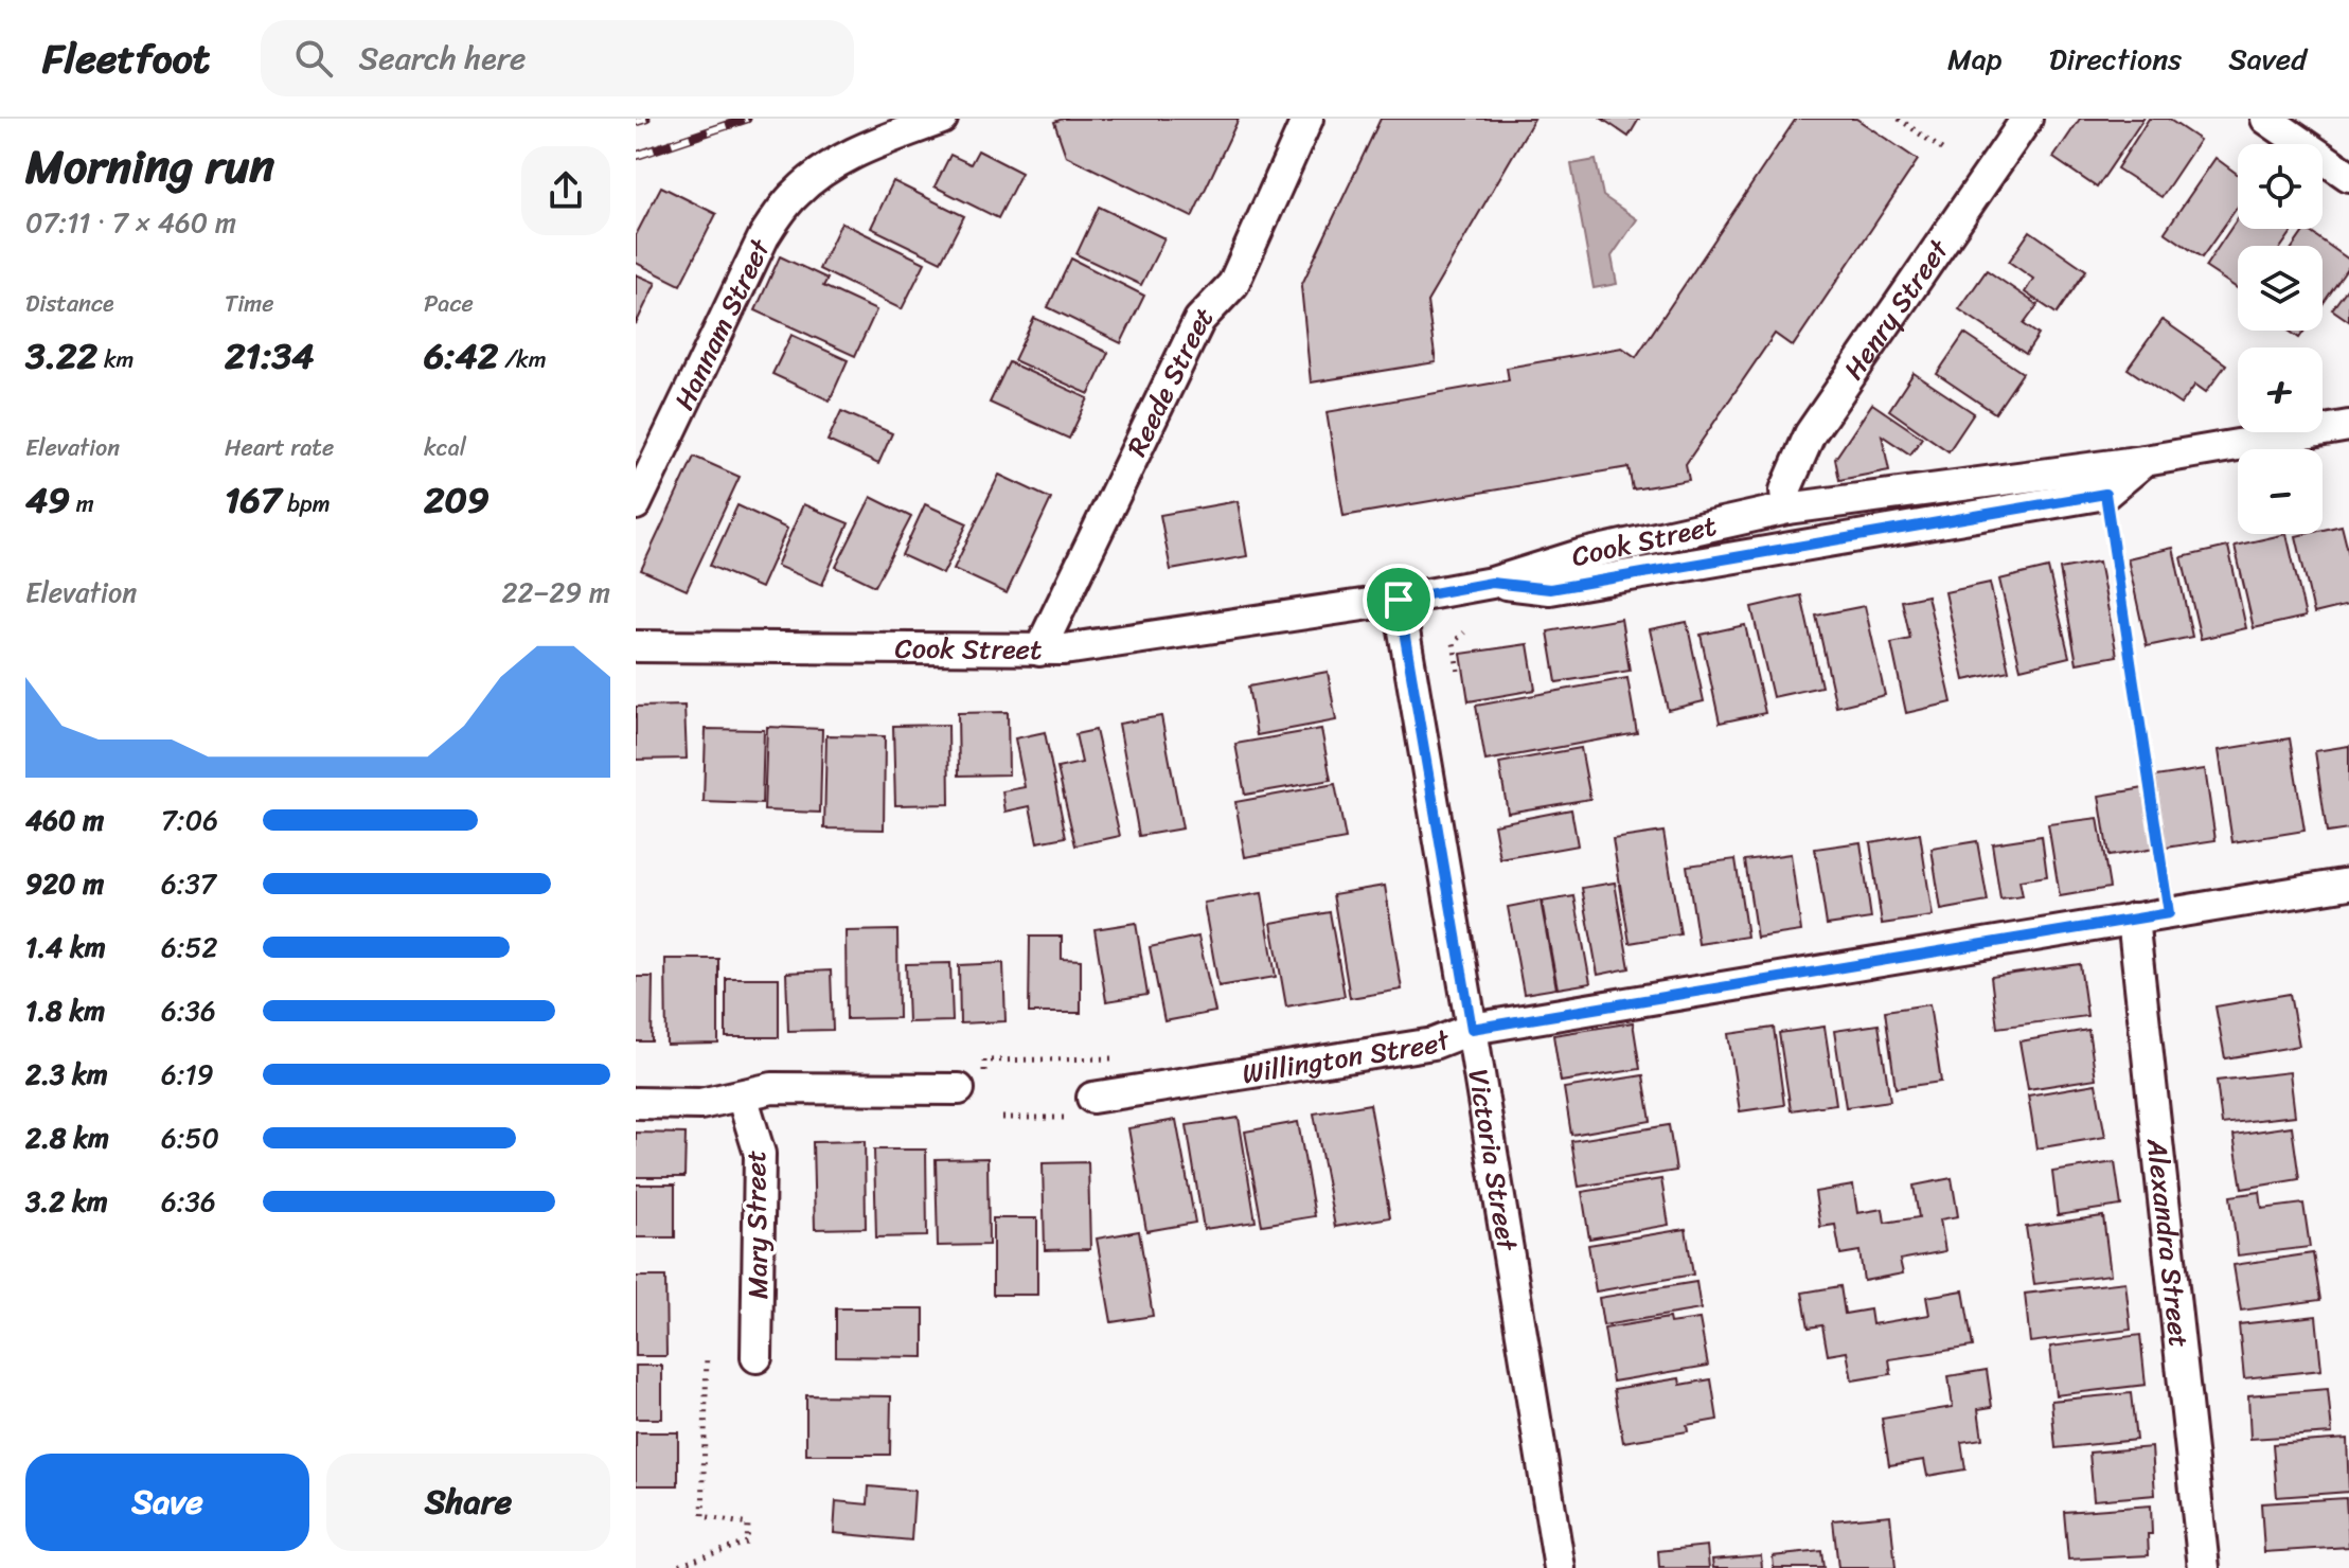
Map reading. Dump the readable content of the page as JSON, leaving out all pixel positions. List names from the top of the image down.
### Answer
{
  "streets": {
    "street": [
      "Henry Street",
      "Hannam Street",
      "Reede Street",
      "Cook Street",
      "Willington Street",
      "Victoria Street",
      "Mary Street",
      "Alexandra Street"
    ]
  },
  "crossings": [
    ["Henry Street", "Cook Street"],
    ["Reede Street", "Cook Street"],
    ["Cook Street", "Victoria Street"],
    ["Willington Street", "Victoria Street"],
    ["Willington Street", "Alexandra Street"]
  ],
  "page": {
    "header": "Fleetfoot",
    "search": "Search here",
    "nav": ["Map", "Directions", "Saved"],
    "heading": ["Morning run", "07:11 · 7 × 460 m"],
    "map_buttons": ["+", "−"],
    "stats": [
      ["Distance", "3.22 km"],
      ["Time", "21:34"],
      ["Pace", "6:42 /km"],
      ["Elevation", "49 m"],
      ["Heart rate", "167 bpm"],
      ["kcal", "209"]
    ],
    "chart": ["Elevation", "22–29 m"],
    "list": [
      {
        "name": "460 m",
        "note": "7:06"
      },
      {
        "name": "920 m",
        "note": "6:37"
      },
      {
        "name": "1.4 km",
        "note": "6:52"
      },
      {
        "name": "1.8 km",
        "note": "6:36"
      },
      {
        "name": "2.3 km",
        "note": "6:19"
      },
      {
        "name": "2.8 km",
        "note": "6:50"
      },
      {
        "name": "3.2 km",
        "note": "6:36"
      }
    ],
    "buttons": ["Save", "Share"]
  }
}
